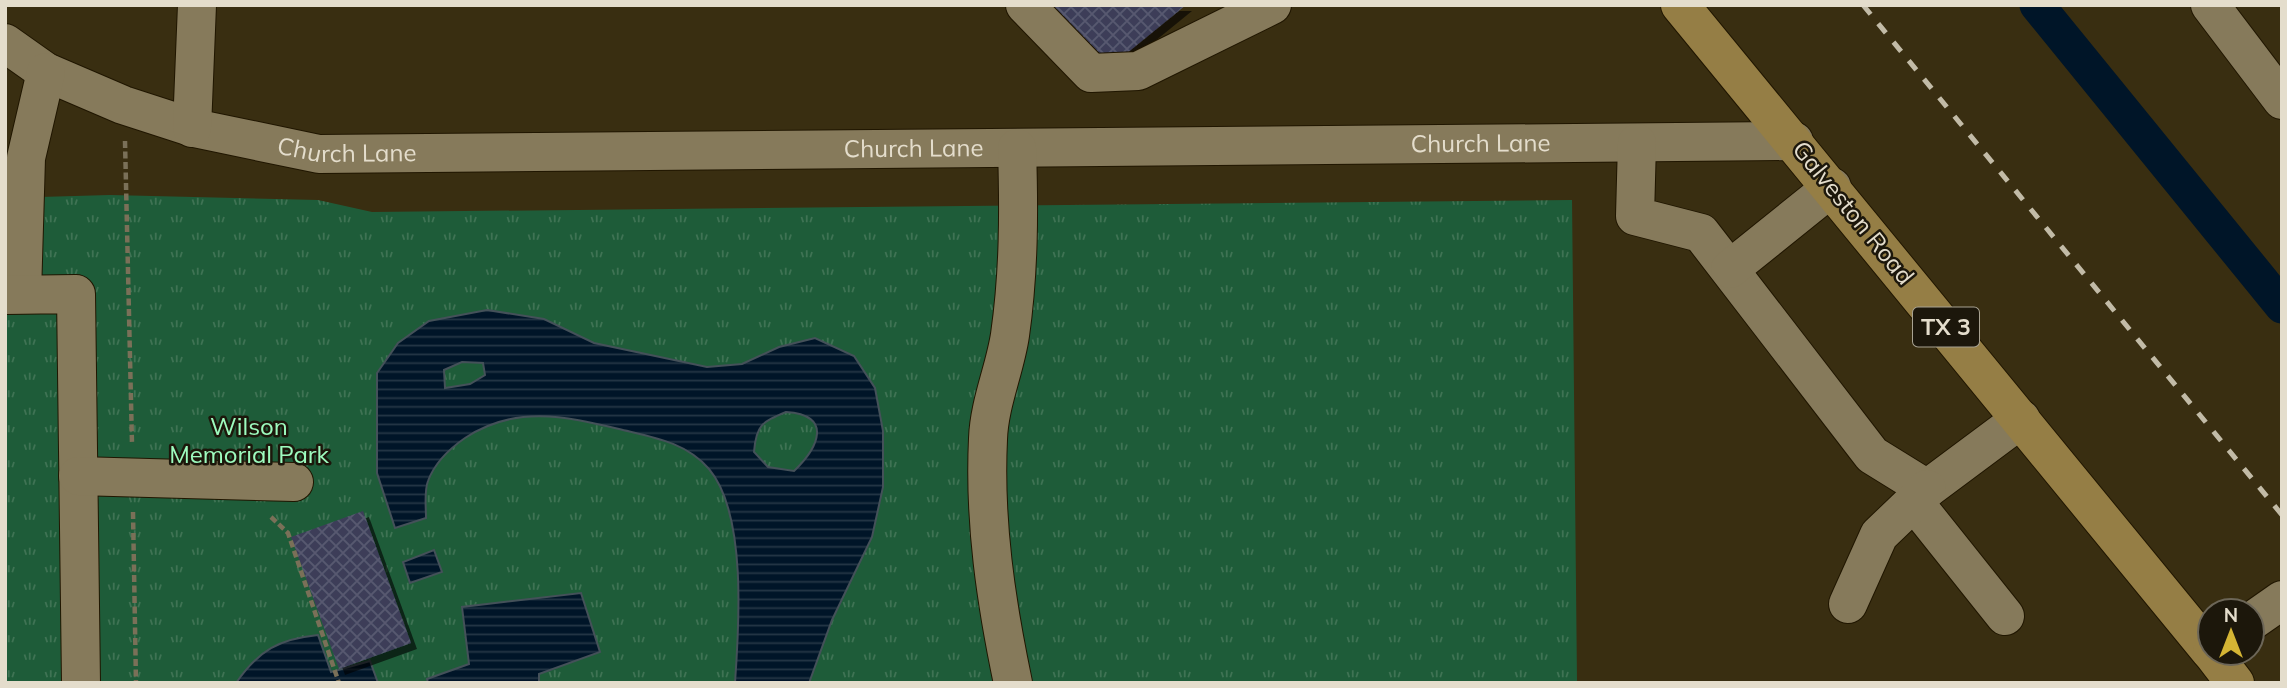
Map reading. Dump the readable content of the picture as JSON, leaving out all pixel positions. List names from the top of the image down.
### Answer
{
  "streets": {
    "main road": ["Galveston Road", "TX 3"],
    "street": ["Church Lane"]
  },
  "crossings": [
    ["Church Lane", "Galveston Road"]
  ],
  "parks": ["Wilson Memorial Park"],
  "north": "top"
}
